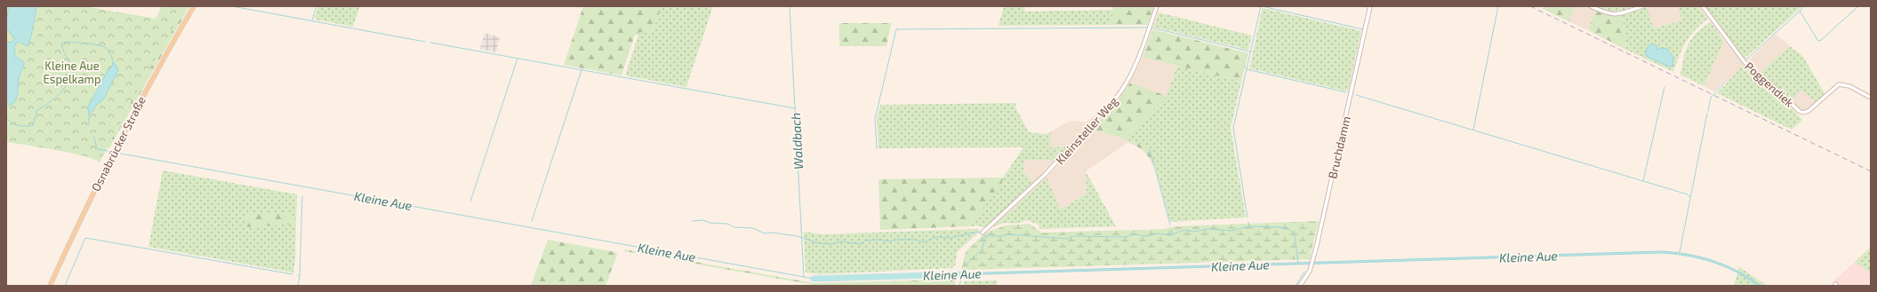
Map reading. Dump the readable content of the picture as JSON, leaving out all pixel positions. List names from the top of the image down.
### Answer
{
  "streets": {
    "main road": ["Osnabrücker Straße"],
    "street": ["Poggendiek", "Kleinsteller Weg", "Bruchdamm"]
  },
  "water": ["Waldbach", "Kleine Aue"],
  "parks": ["Kleine Aue Espelkamp"]
}
